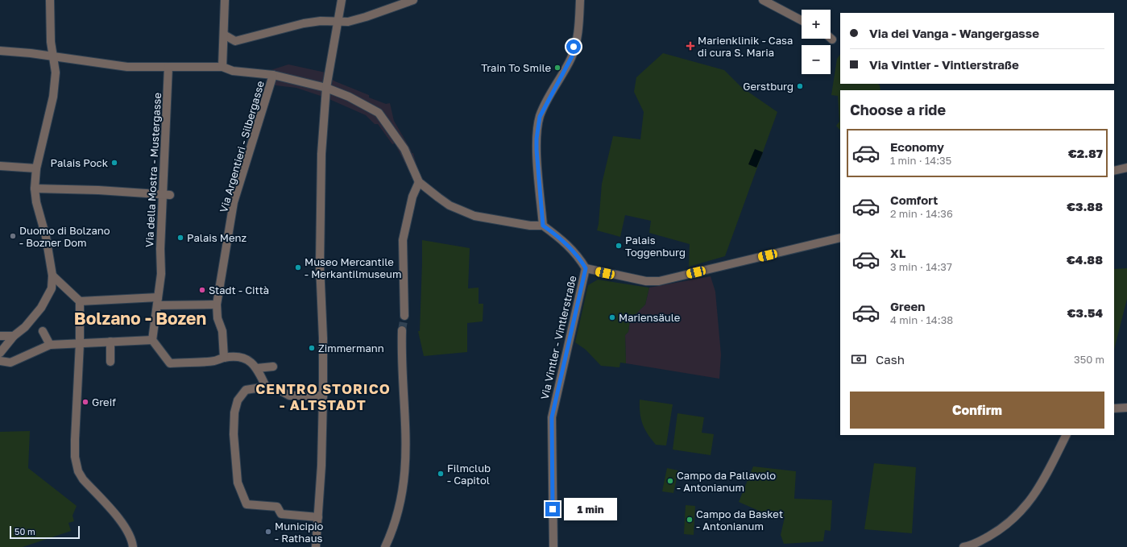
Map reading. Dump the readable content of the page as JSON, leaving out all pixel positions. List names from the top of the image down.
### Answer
{
  "streets": {
    "street": ["Via Argentieri - Silbergasse", "Via della Mostra - Mustergasse", "Via Vintler - Vintlerstraße"]
  },
  "districts": ["Bolzano - Bozen", "CENTRO STORICO - ALTSTADT"],
  "places": {
    "health": ["Marienklinik - Casa di cura S. Maria"],
    "other": [
      "Train To Smile",
      "Gerstburg",
      "Palais Pock",
      "Duomo di Bolzano - Bozner Dom",
      "Palais Menz",
      "Palais Toggenburg",
      "Museo Mercantile - Merkantilmuseum",
      "Stadt - Città",
      "Mariensäule",
      "Zimmermann",
      "Greif",
      "Filmclub - Capitol",
      "Campo da Pallavolo - Antonianum",
      "Campo da Basket - Antonianum",
      "Municipio - Rathaus"
    ]
  },
  "scale_bar": "50 m",
  "page": {
    "map_buttons": ["+", "−"],
    "banner": ["Via dei Vanga - Wangergasse", "Via Vintler - Vintlerstraße"],
    "heading": "Choose a ride",
    "list": [
      {
        "name": "Economy",
        "note": "1 min · 14:35",
        "value": "€2.87"
      },
      {
        "name": "Comfort",
        "note": "2 min · 14:36",
        "value": "€3.88"
      },
      {
        "name": "XL",
        "note": "3 min · 14:37",
        "value": "€4.88"
      },
      {
        "name": "Green",
        "note": "4 min · 14:38",
        "value": "€3.54"
      }
    ],
    "pay": ["Cash", "350 m"],
    "buttons": "Confirm",
    "bubble": "1 min",
    "scale": "50 m"
  }
}
